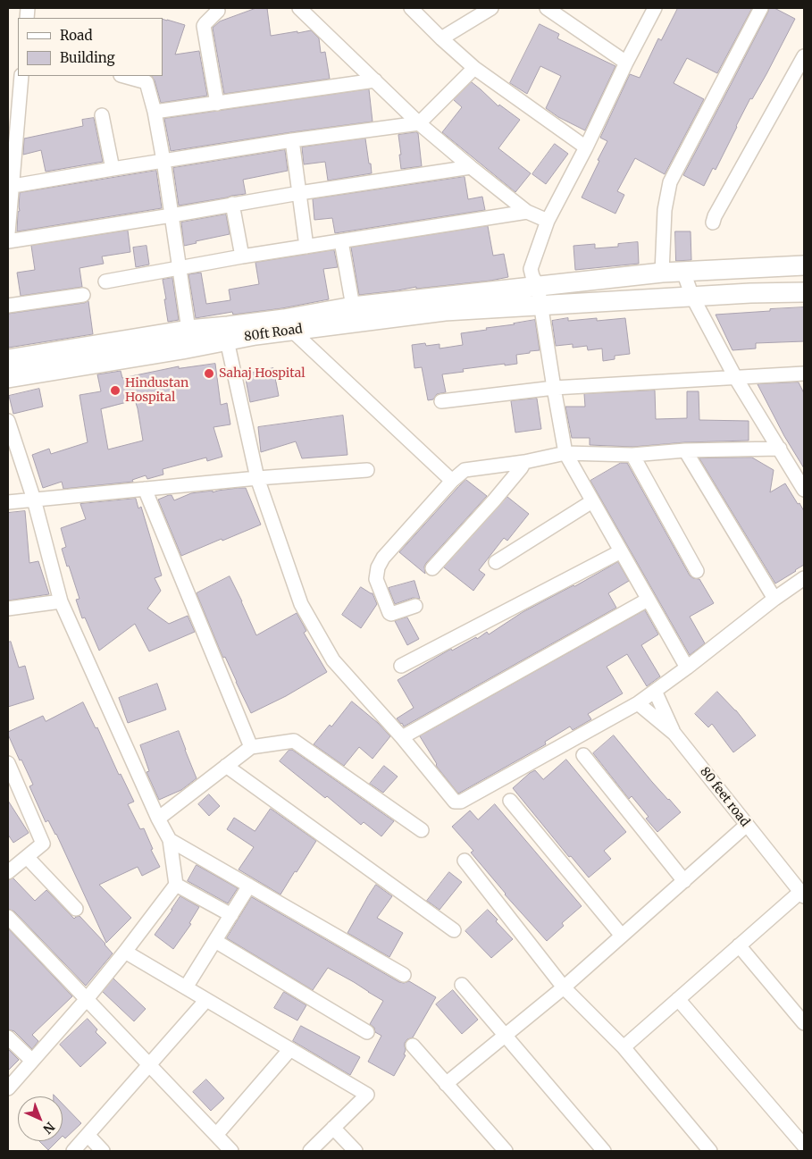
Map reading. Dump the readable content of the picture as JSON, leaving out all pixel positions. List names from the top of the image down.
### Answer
{
  "streets": {
    "main road": ["80ft Road"],
    "street": ["80 feet road"]
  },
  "places": ["Sahaj Hospital", "Hindustan Hospital"],
  "legend": ["Road", "Building"],
  "north": "bottom right"
}
